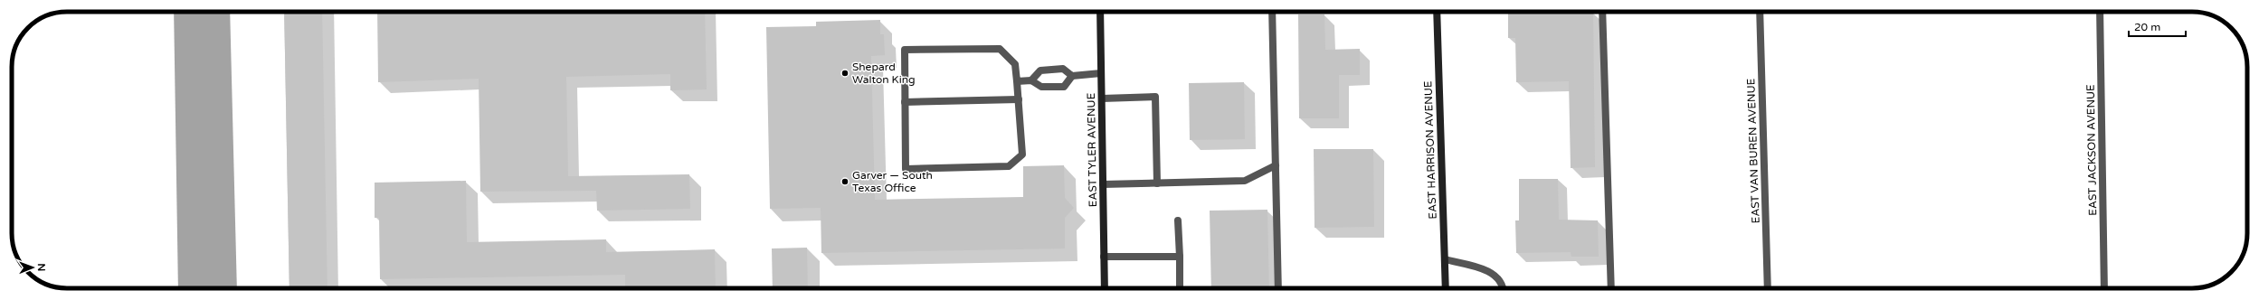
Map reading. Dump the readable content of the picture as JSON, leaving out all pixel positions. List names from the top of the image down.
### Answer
{
  "streets": {
    "main road": ["EAST TYLER AVENUE", "EAST HARRISON AVENUE"],
    "street": ["EAST JACKSON AVENUE", "EAST VAN BUREN AVENUE"]
  },
  "places": ["Shepard Walton King", "Garver — South Texas Office"],
  "scale_bar": "20 m",
  "north": "right"
}
